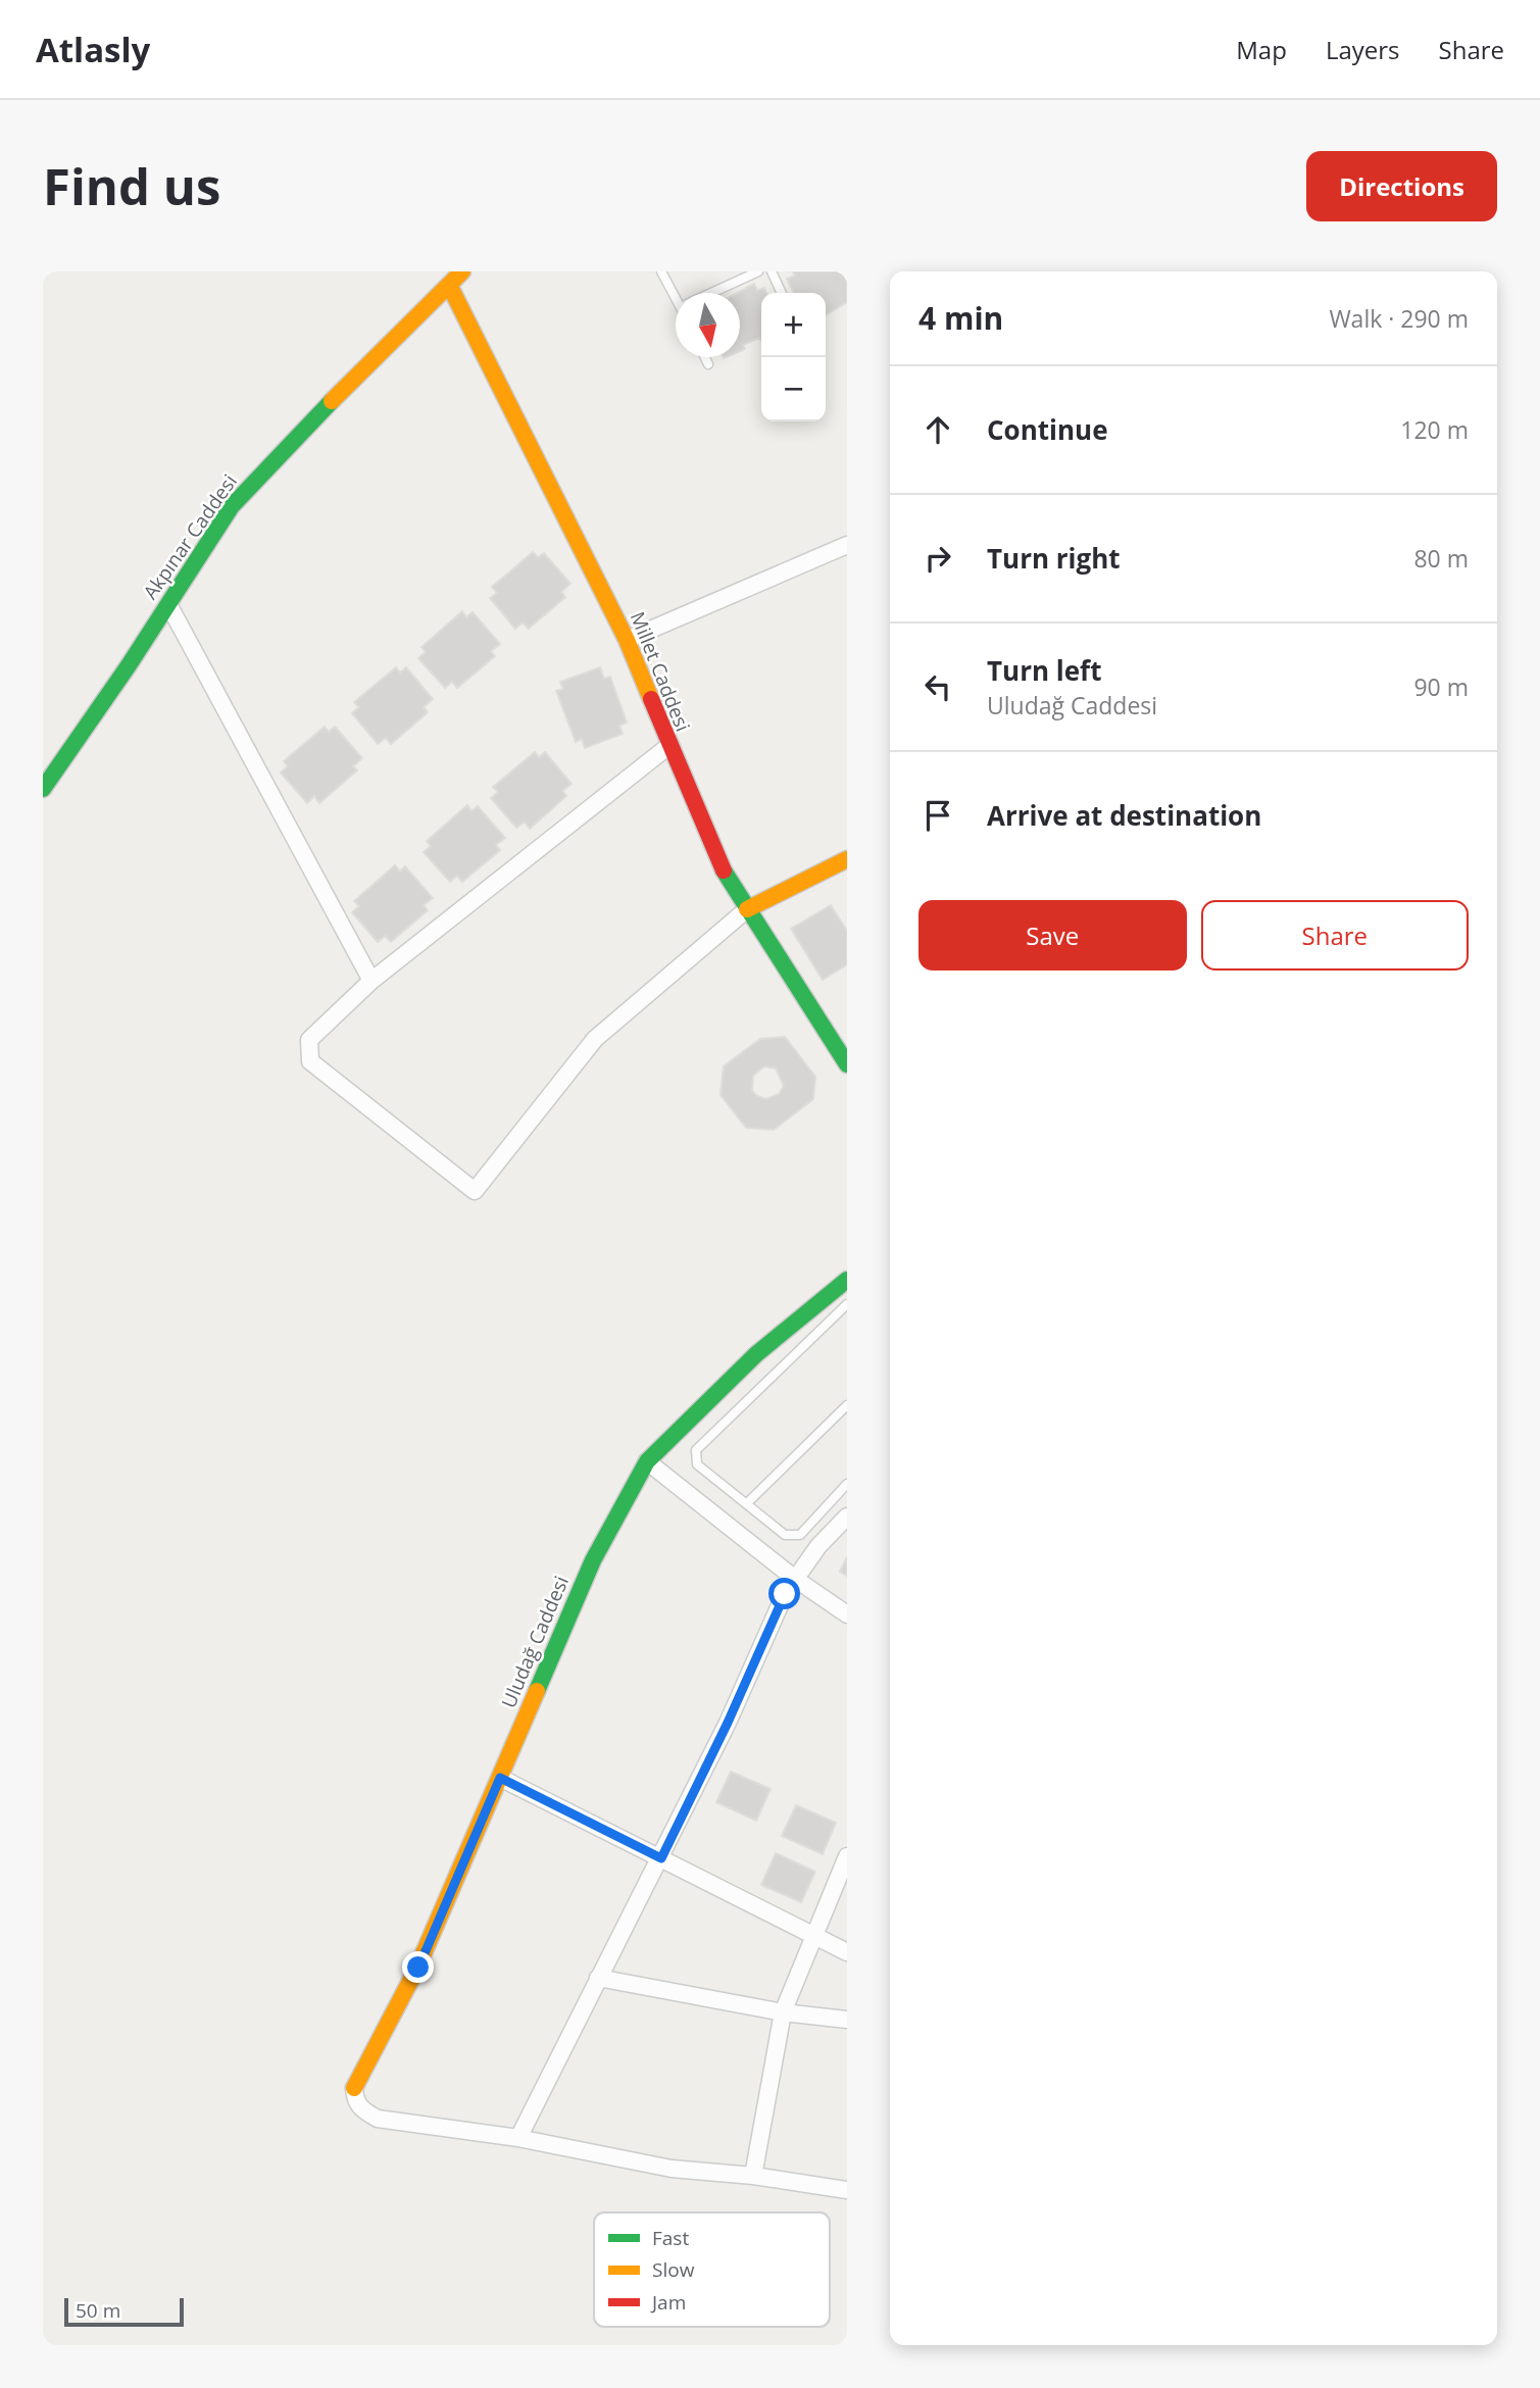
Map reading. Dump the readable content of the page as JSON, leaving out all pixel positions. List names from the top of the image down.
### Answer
{
  "streets": {
    "street": ["Akpınar Caddesi", "Millet Caddesi", "Uludağ Caddesi"]
  },
  "crossings": [
    ["Akpınar Caddesi", "Millet Caddesi"]
  ],
  "legend": ["Fast", "Slow", "Jam"],
  "scale_bar": "50 m",
  "north": "bottom",
  "page": {
    "header": "Atlasly",
    "nav": ["Map", "Layers", "Share"],
    "buttons": [
      "Directions",
      ["Save", "Share"]
    ],
    "title": "Find us",
    "heading": ["4 min", "Walk · 290 m"],
    "map_buttons": ["+", "−"],
    "list": [
      ["Continue", "120 m"],
      ["Turn right", "80 m"],
      ["Turn left", "Uludağ Caddesi", "90 m"],
      "Arrive at destination"
    ],
    "scale": "50 m"
  }
}
